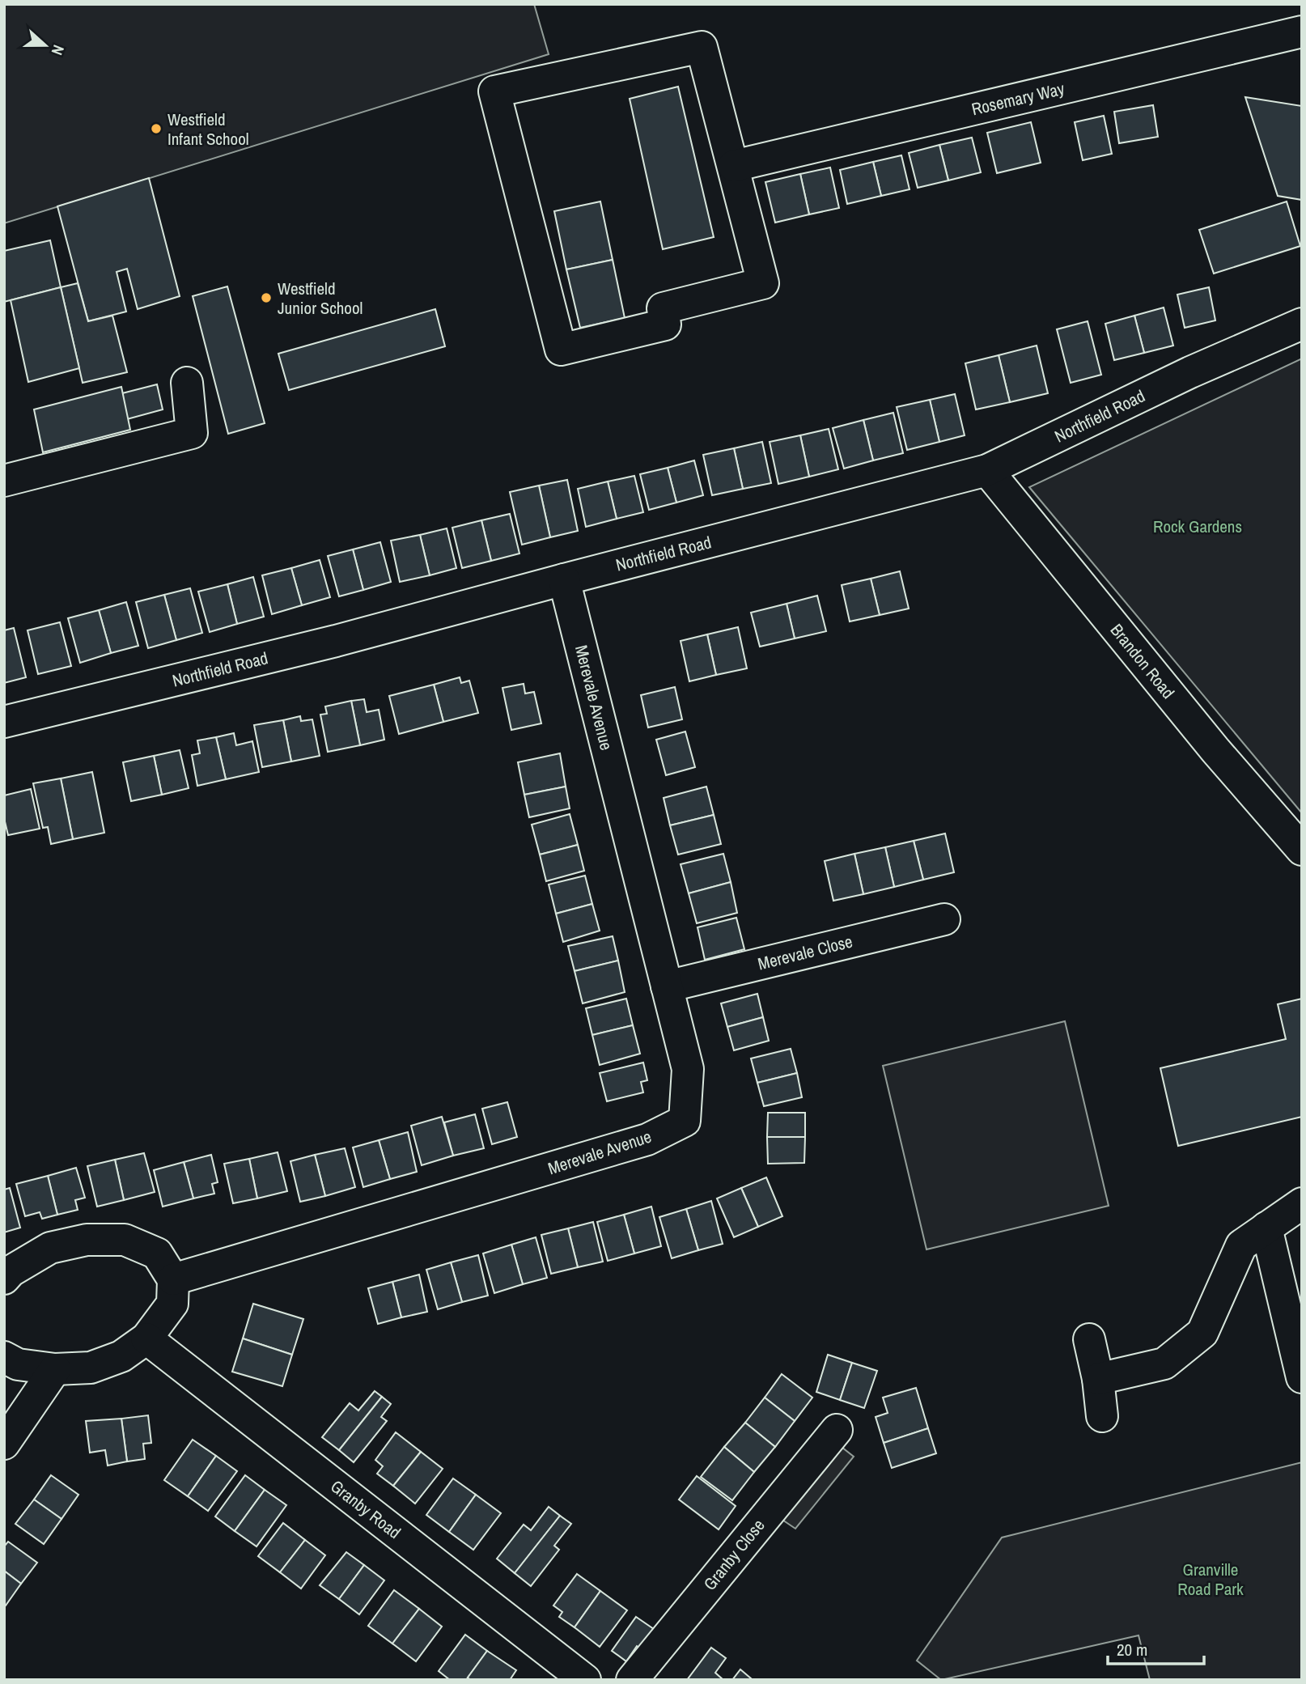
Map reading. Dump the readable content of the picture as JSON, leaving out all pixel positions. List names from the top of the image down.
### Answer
{
  "streets": {
    "street": [
      "Rosemary Way",
      "Northfield Road",
      "Brandon Road",
      "Merevale Avenue",
      "Merevale Close",
      "Granby Road",
      "Granby Close"
    ]
  },
  "crossings": [
    ["Northfield Road", "Brandon Road"],
    ["Northfield Road", "Merevale Avenue"],
    ["Merevale Avenue", "Merevale Close"]
  ],
  "parks": ["Rock Gardens", "Granville Road Park"],
  "places": ["Westfield Infant School", "Westfield Junior School"],
  "scale_bar": "20 m",
  "north": "right"
}
